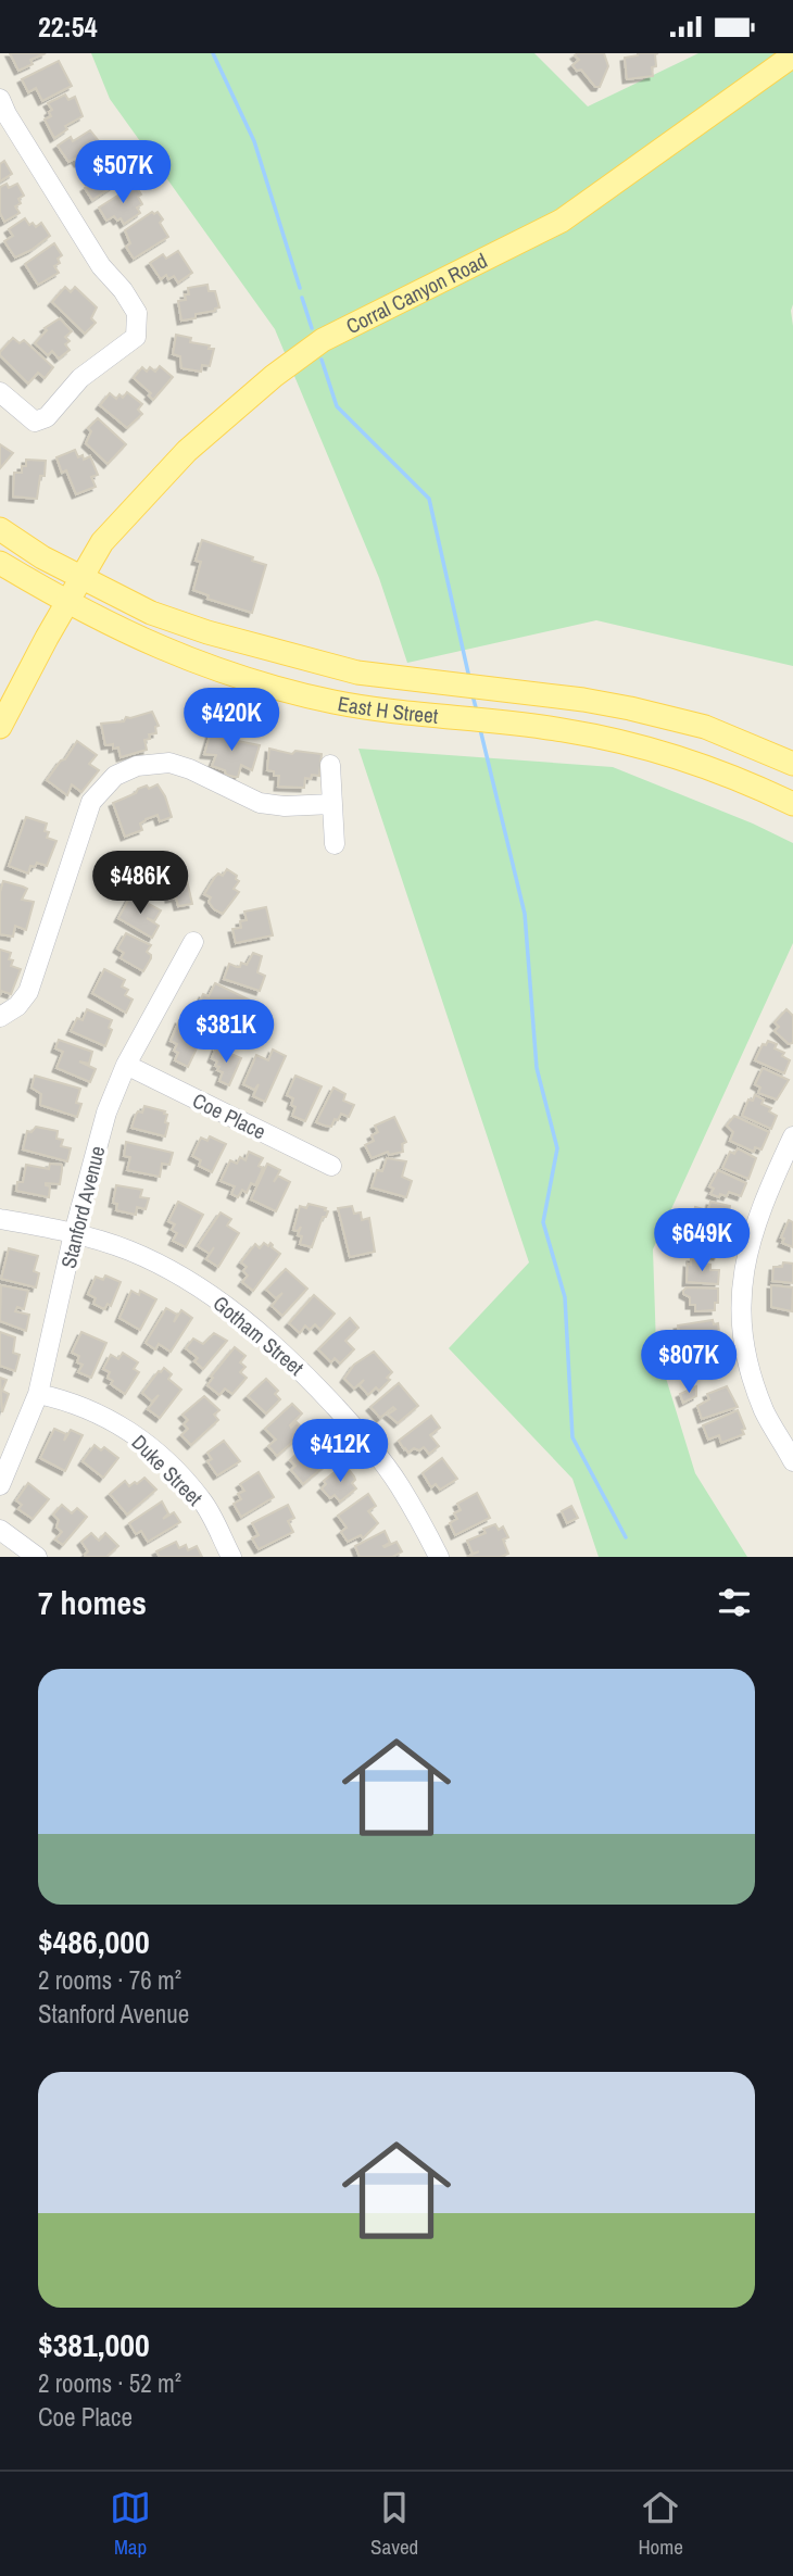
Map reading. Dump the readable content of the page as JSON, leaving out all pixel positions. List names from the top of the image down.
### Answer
{
  "streets": {
    "main road": ["Corral Canyon Road", "East H Street"],
    "street": [
      "Coe Place",
      "Stanford Avenue",
      "Gotham Street",
      "Duke Street"
    ]
  },
  "crossings": [
    ["Corral Canyon Road", "East H Street"],
    ["Coe Place", "Stanford Avenue"],
    ["Stanford Avenue", "Gotham Street"],
    ["Stanford Avenue", "Duke Street"]
  ],
  "page": {
    "status": "22:54",
    "price": [
      "$507K",
      "$420K",
      "$486K",
      "$381K",
      "$649K",
      "$807K",
      "$412K"
    ],
    "heading": "7 homes",
    "list": [
      {
        "name": "$486,000",
        "note": "2 rooms · 76 m² · Stanford Avenue"
      },
      {
        "name": "$381,000",
        "note": "2 rooms · 52 m² · Coe Place"
      }
    ],
    "tabs": ["Map", "Saved", "Home"]
  }
}
